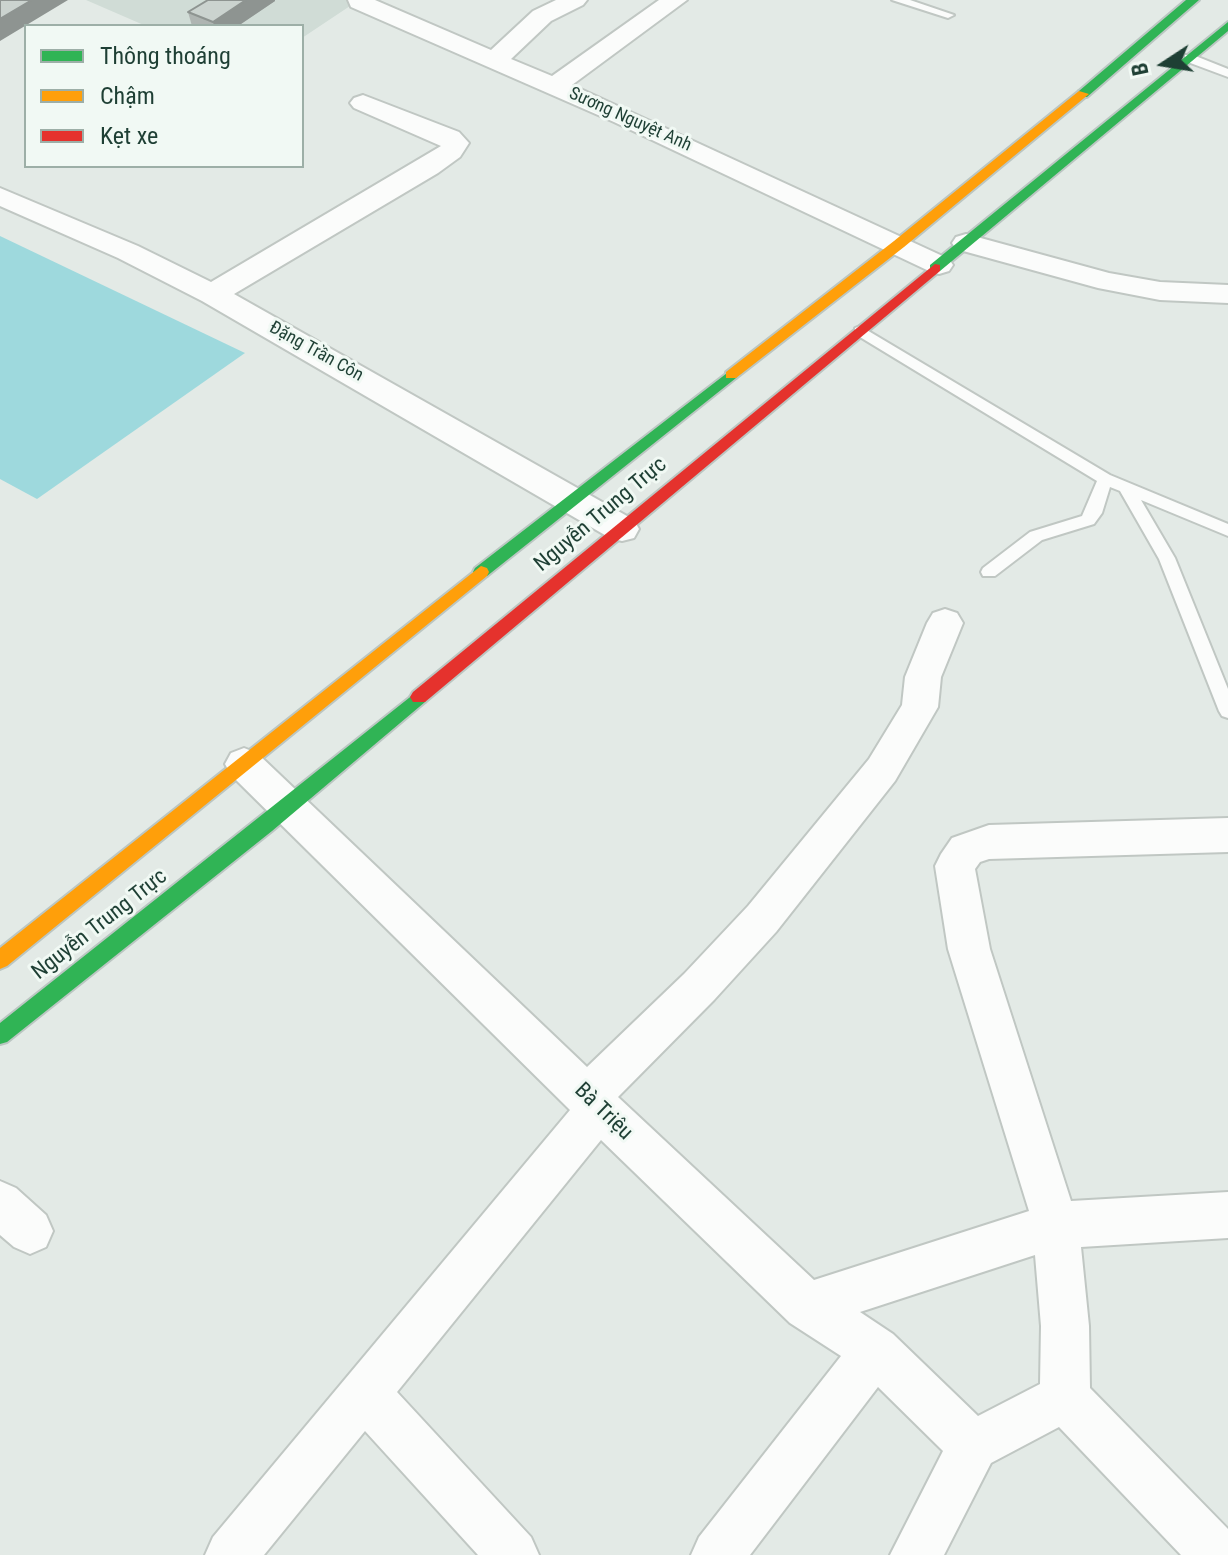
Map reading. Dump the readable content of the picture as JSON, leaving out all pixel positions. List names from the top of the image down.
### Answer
{
  "streets": {
    "main road": ["Nguyễn Trung Trực"],
    "street": ["Sương Nguyệt Anh", "Đặng Trần Côn", "Bà Triệu"]
  },
  "crossings": [
    ["Sương Nguyệt Anh", "Nguyễn Trung Trực"],
    ["Đặng Trần Côn", "Nguyễn Trung Trực"],
    ["Nguyễn Trung Trực", "Bà Triệu"]
  ],
  "legend": ["Thông thoáng", "Chậm", "Kẹt xe"],
  "north": "left"
}
